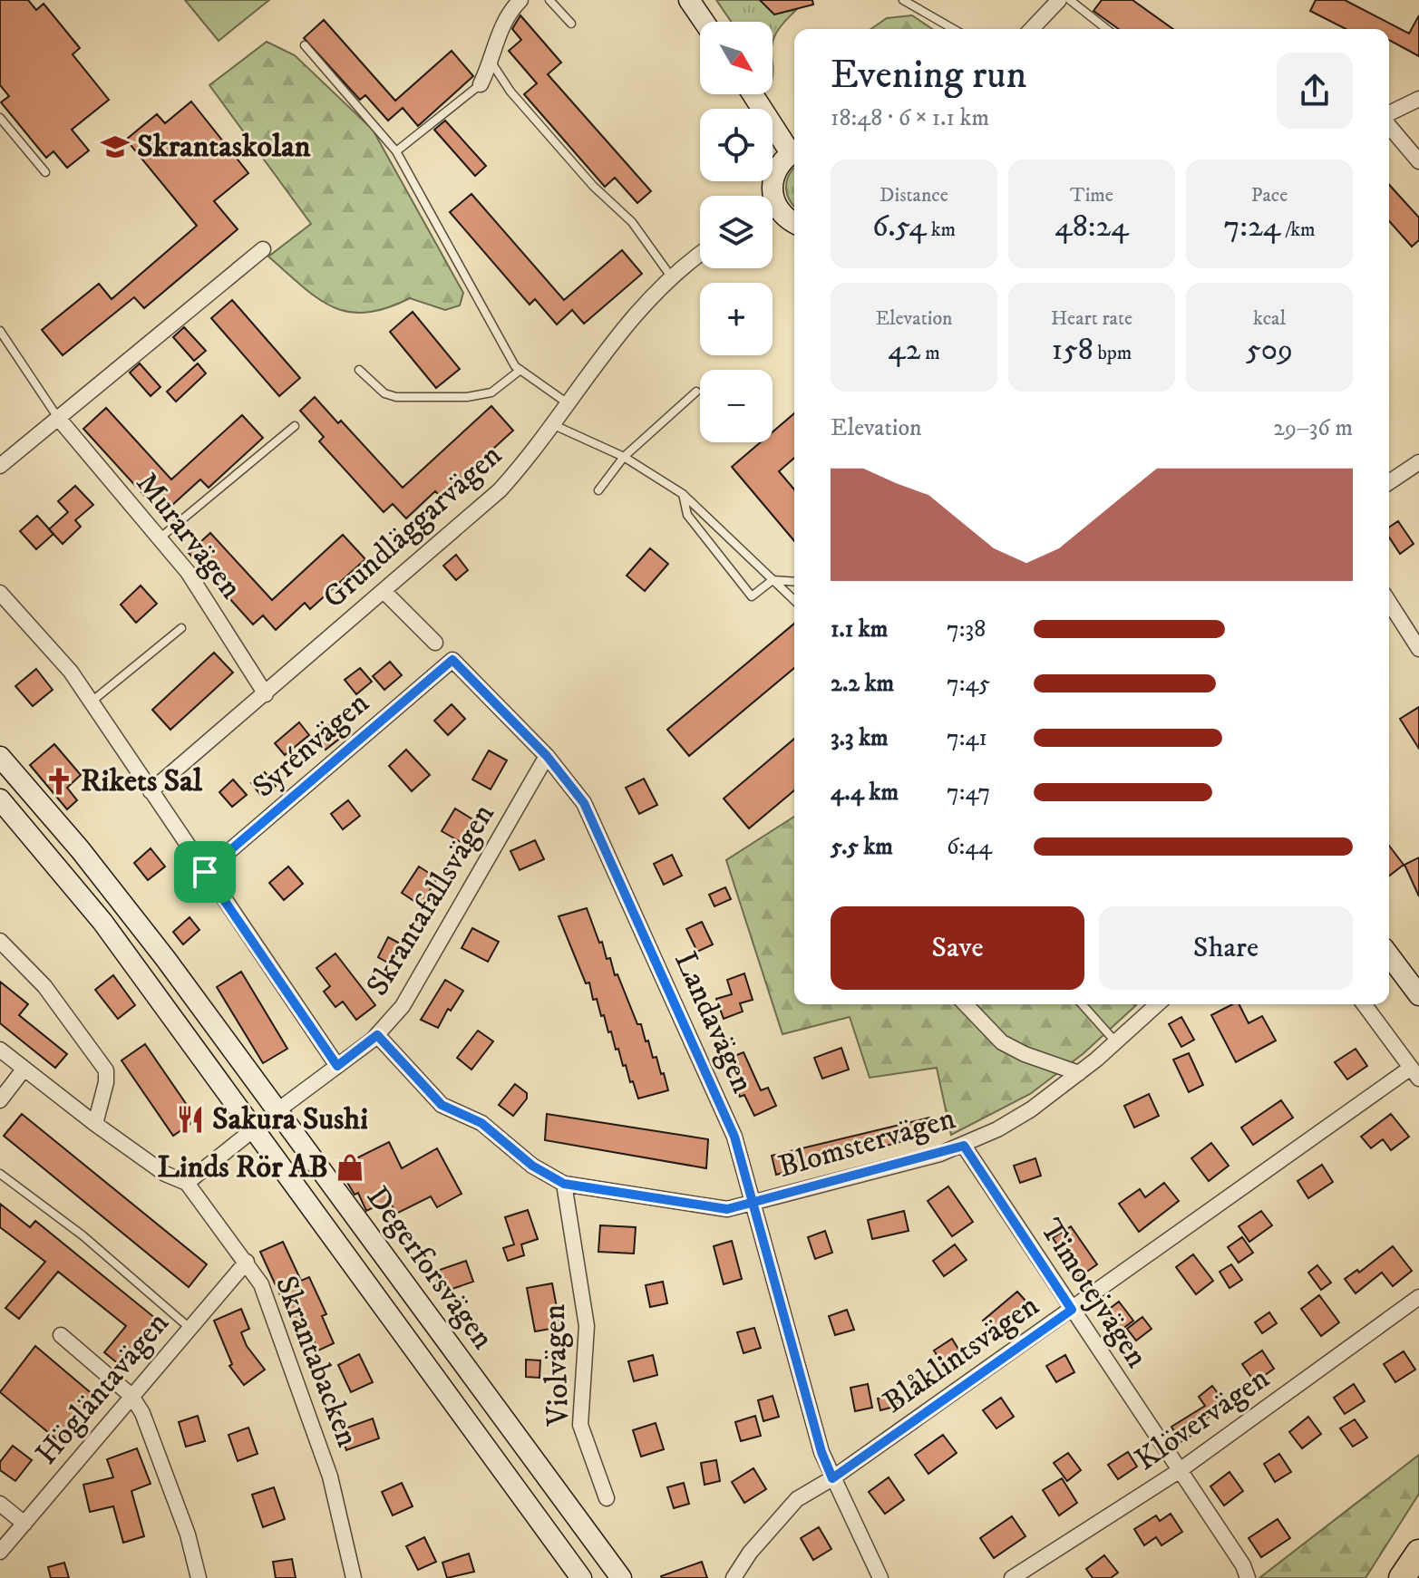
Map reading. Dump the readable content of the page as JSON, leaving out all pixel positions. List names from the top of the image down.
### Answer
{
  "streets": {
    "main road": ["Degerforsvägen"],
    "street": [
      "Grundläggarvägen",
      "Murarvägen",
      "Syrénvägen",
      "Skrantafallsvägen",
      "Landavägen",
      "Blomstervägen",
      "Timotejvägen",
      "Blåklintsvägen",
      "Skrantabacken",
      "Violvägen",
      "Högläntavägen",
      "Klövervägen"
    ]
  },
  "crossings": [
    ["Grundläggarvägen", "Murarvägen"],
    ["Syrénvägen", "Landavägen"],
    ["Skrantafallsvägen", "Landavägen"],
    ["Skrantafallsvägen", "Blomstervägen"],
    ["Skrantafallsvägen", "Degerforsvägen"],
    ["Landavägen", "Blomstervägen"],
    ["Landavägen", "Blåklintsvägen"],
    ["Blomstervägen", "Timotejvägen"],
    ["Blomstervägen", "Violvägen"],
    ["Timotejvägen", "Blåklintsvägen"],
    ["Timotejvägen", "Klövervägen"],
    ["Skrantabacken", "Högläntavägen"]
  ],
  "places": {
    "school or university": ["Skrantaskolan"],
    "church": ["Rikets Sal"],
    "restaurant": ["Sakura Sushi"],
    "shop": ["Linds Rör AB"]
  },
  "north": "bottom right",
  "page": {
    "map_buttons": ["+", "−"],
    "heading": ["Evening run", "18:48 · 6 × 1.1 km"],
    "stats": [
      ["Distance", "6.54 km"],
      ["Time", "48:24"],
      ["Pace", "7:24 /km"],
      ["Elevation", "42 m"],
      ["Heart rate", "158 bpm"],
      ["kcal", "509"]
    ],
    "chart": ["Elevation", "29–36 m"],
    "list": [
      {
        "name": "1.1 km",
        "note": "7:38"
      },
      {
        "name": "2.2 km",
        "note": "7:45"
      },
      {
        "name": "3.3 km",
        "note": "7:41"
      },
      {
        "name": "4.4 km",
        "note": "7:47"
      },
      {
        "name": "5.5 km",
        "note": "6:44"
      }
    ],
    "buttons": ["Save", "Share"]
  }
}
